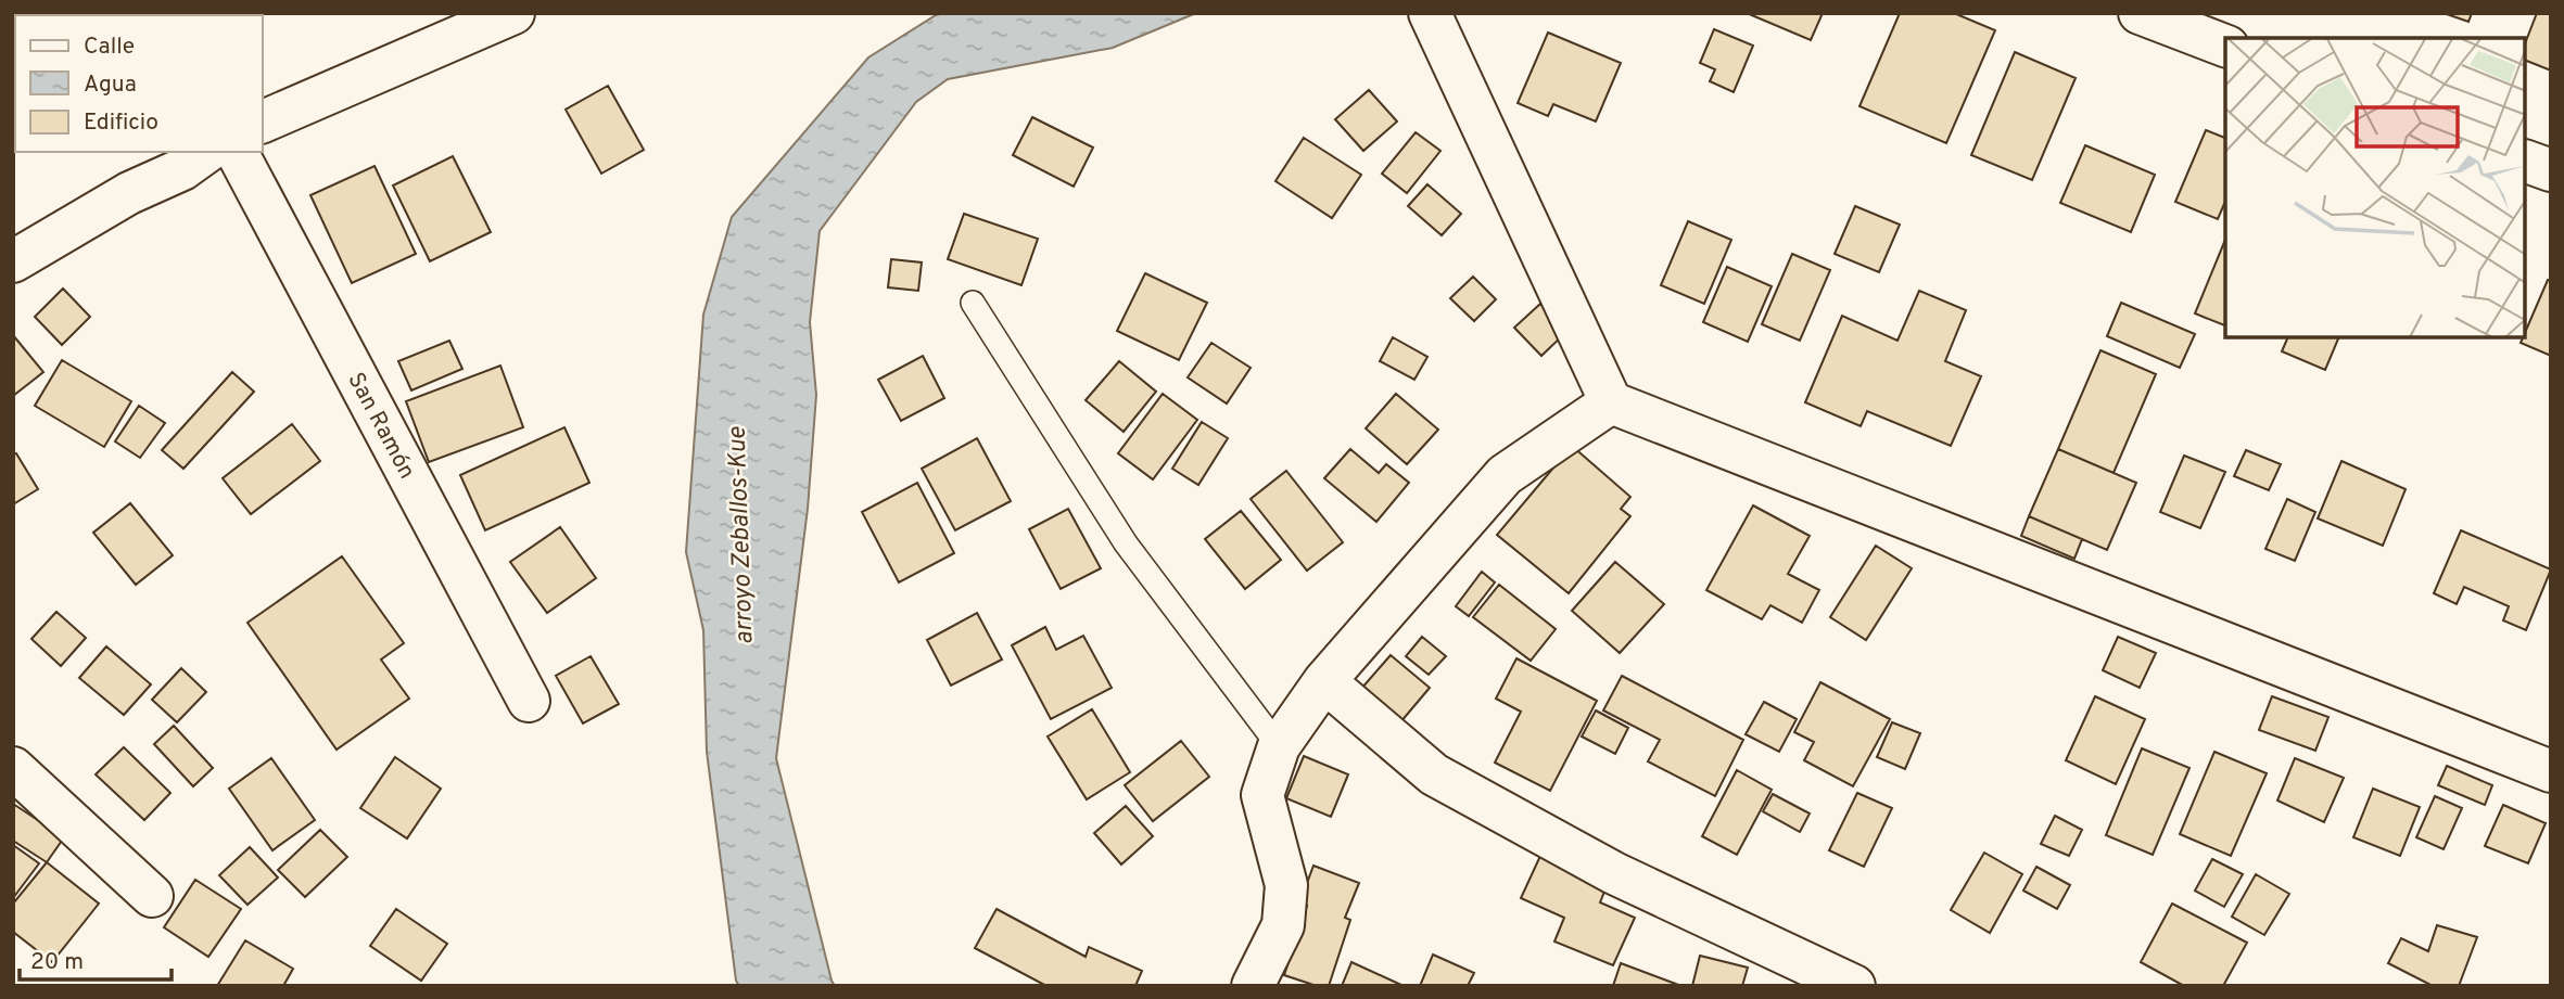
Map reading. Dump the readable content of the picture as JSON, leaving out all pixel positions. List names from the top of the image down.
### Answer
{
  "streets": {
    "street": ["San Ramón"]
  },
  "water": ["arroyo Zeballos-Kue"],
  "legend": ["Calle", "Agua", "Edificio"],
  "scale_bar": "20 m"
}
